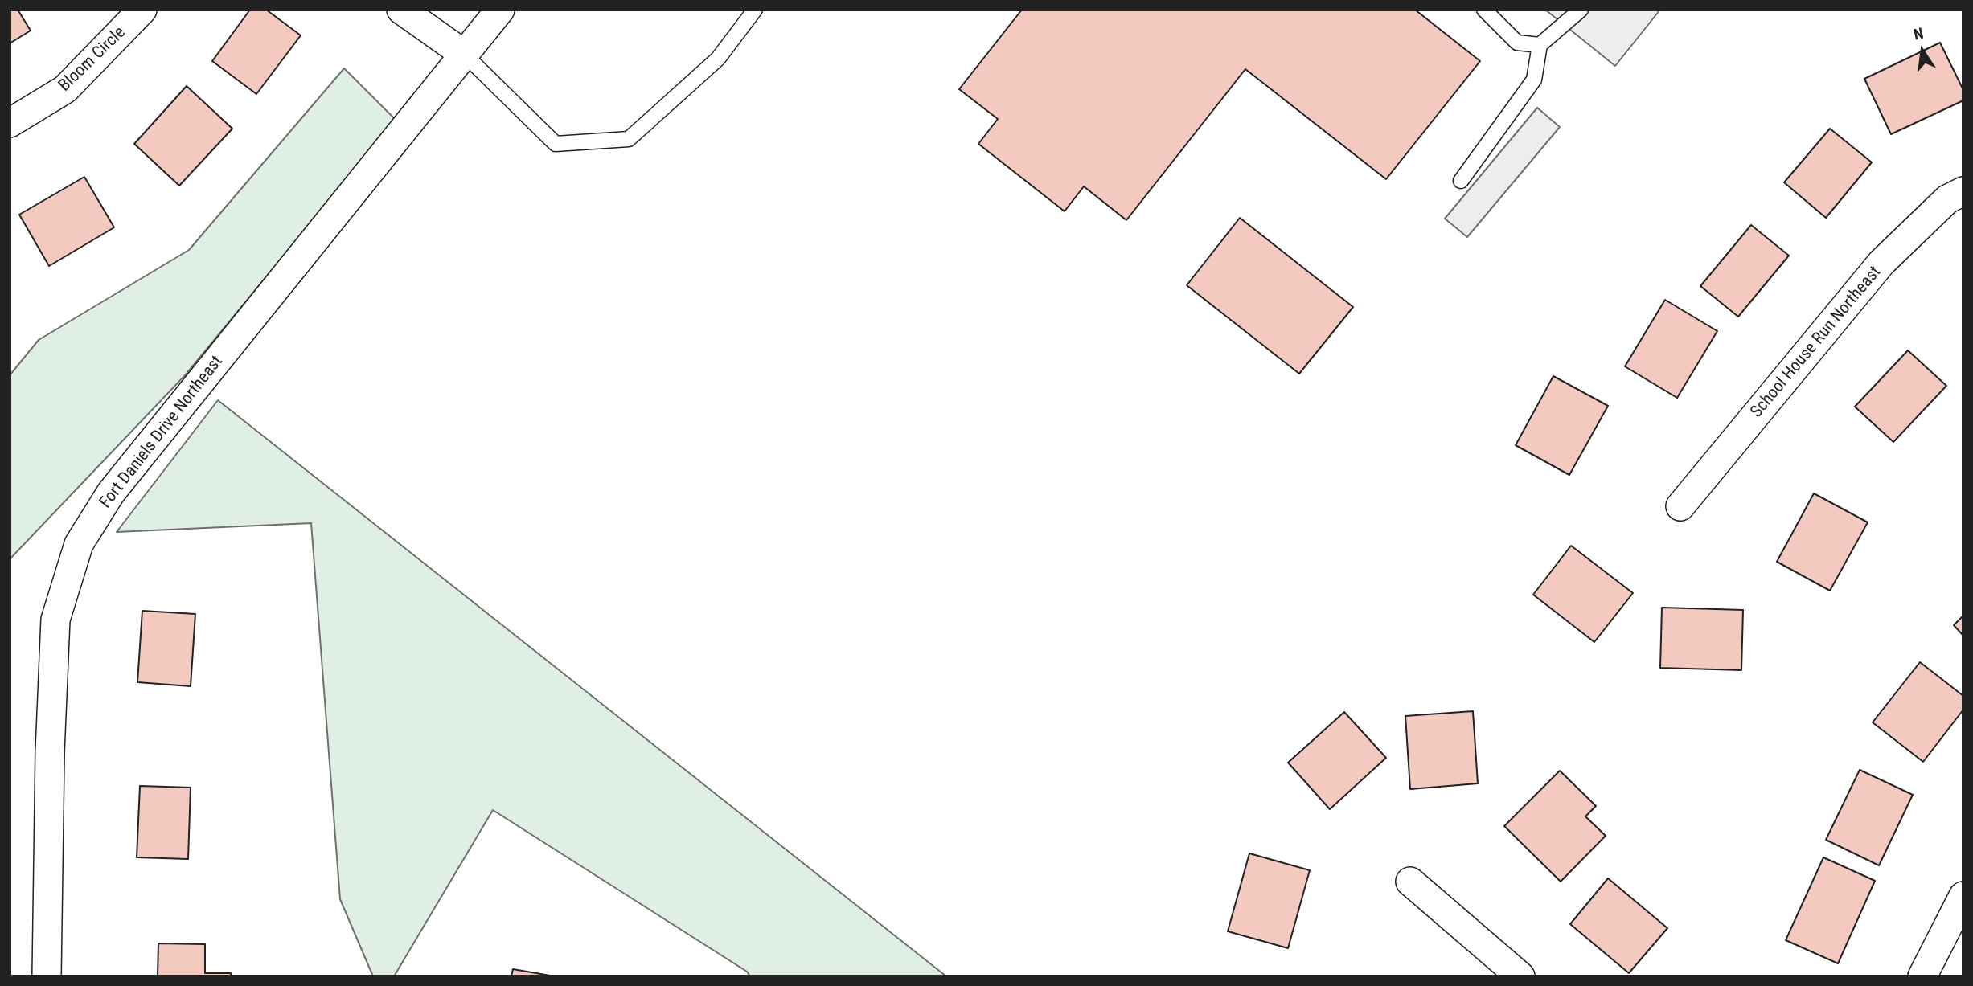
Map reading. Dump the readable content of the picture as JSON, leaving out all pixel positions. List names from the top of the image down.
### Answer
{
  "streets": {
    "street": ["Bloom Circle", "School House Run Northeast", "Fort Daniels Drive Northeast"]
  },
  "north": "top"
}
